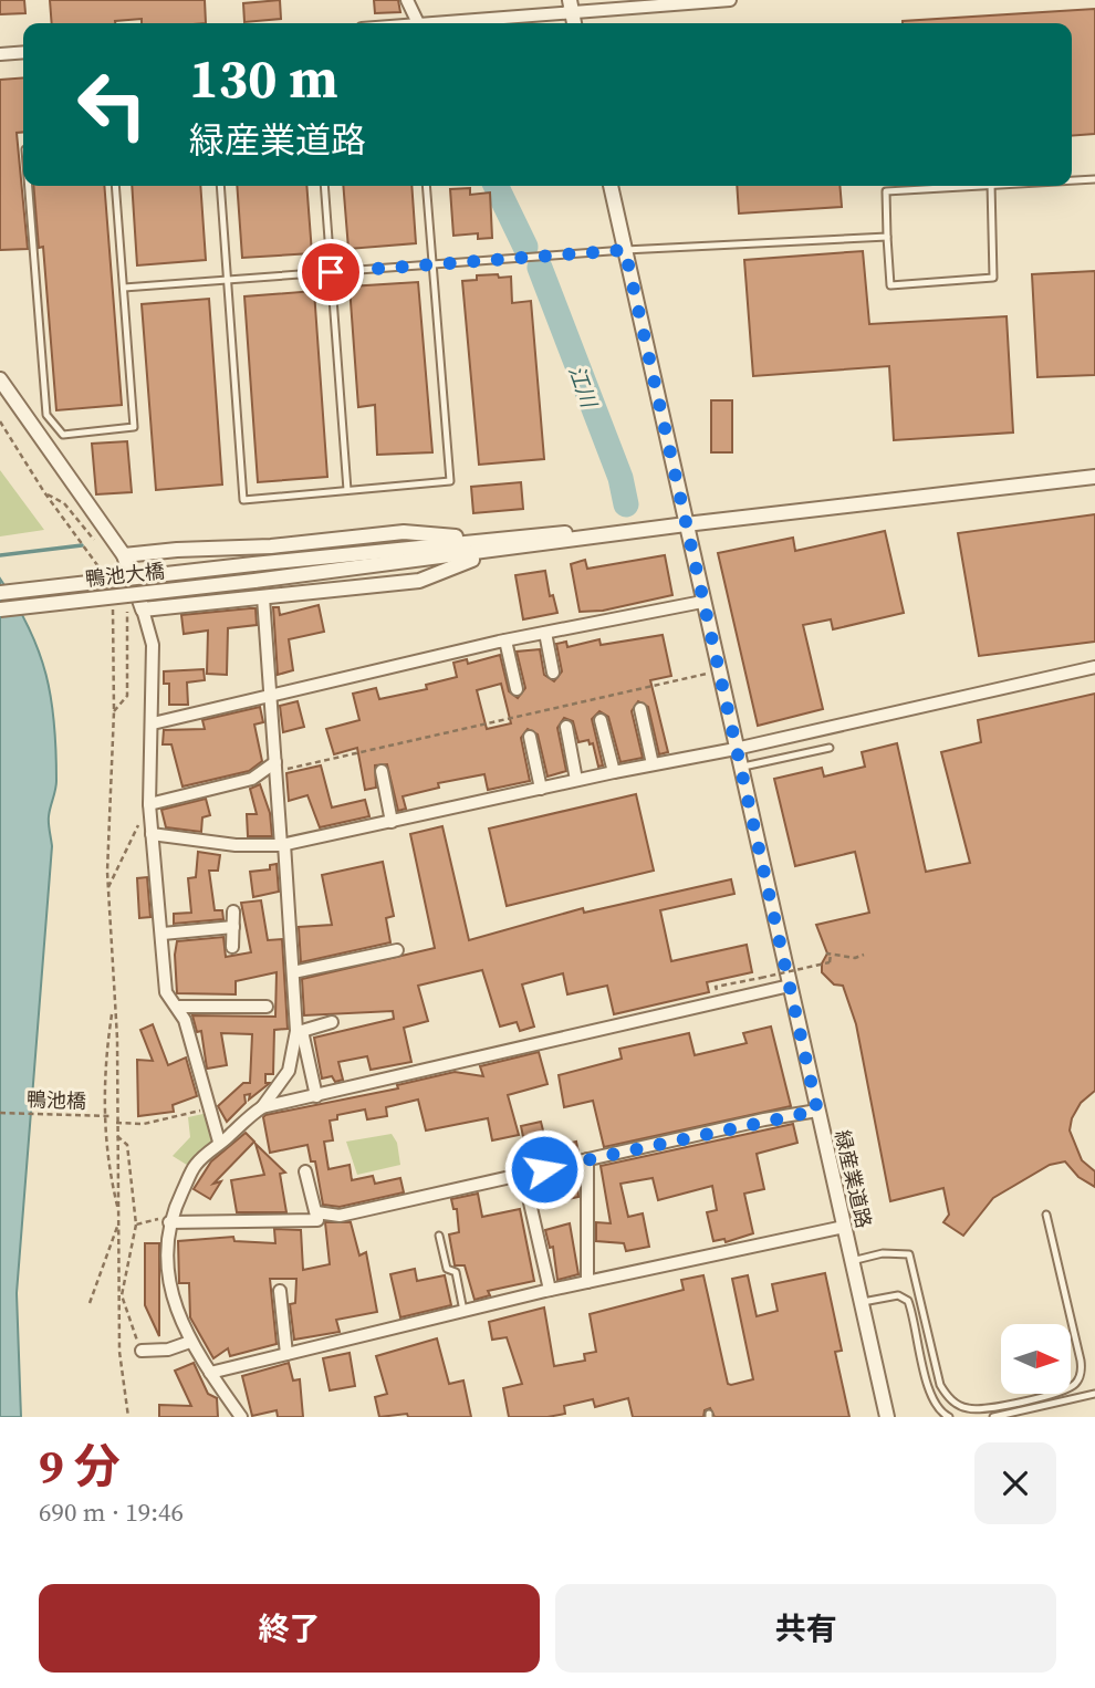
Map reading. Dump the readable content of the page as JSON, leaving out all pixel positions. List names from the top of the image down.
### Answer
{
  "streets": {
    "street": ["鴨池大橋", "緑産業道路"],
    "path": ["鴨池橋"]
  },
  "water": ["江川"],
  "north": "right",
  "page": {
    "turn": ["130 m", "緑産業道路"],
    "heading": ["9 分", "690 m · 19:46"],
    "buttons": ["終了", "共有"]
  }
}
